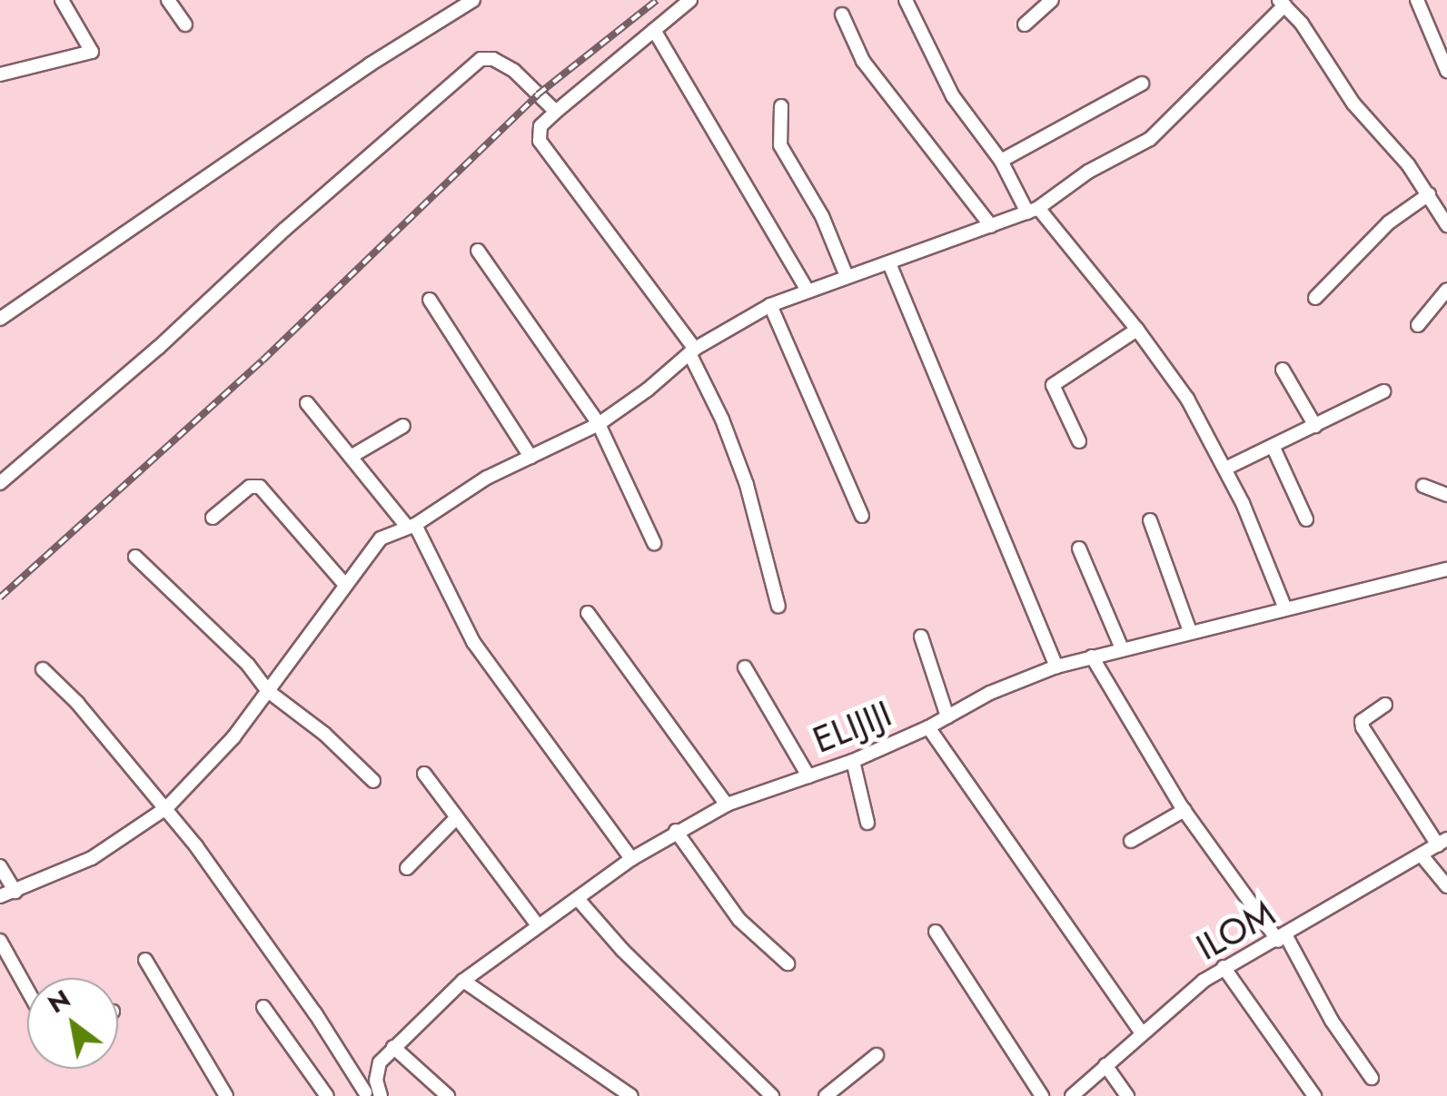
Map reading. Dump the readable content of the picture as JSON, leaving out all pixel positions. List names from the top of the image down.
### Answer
{
  "streets": {
    "street": ["ELIJIJI", "ILOM"]
  },
  "north": "top left"
}
